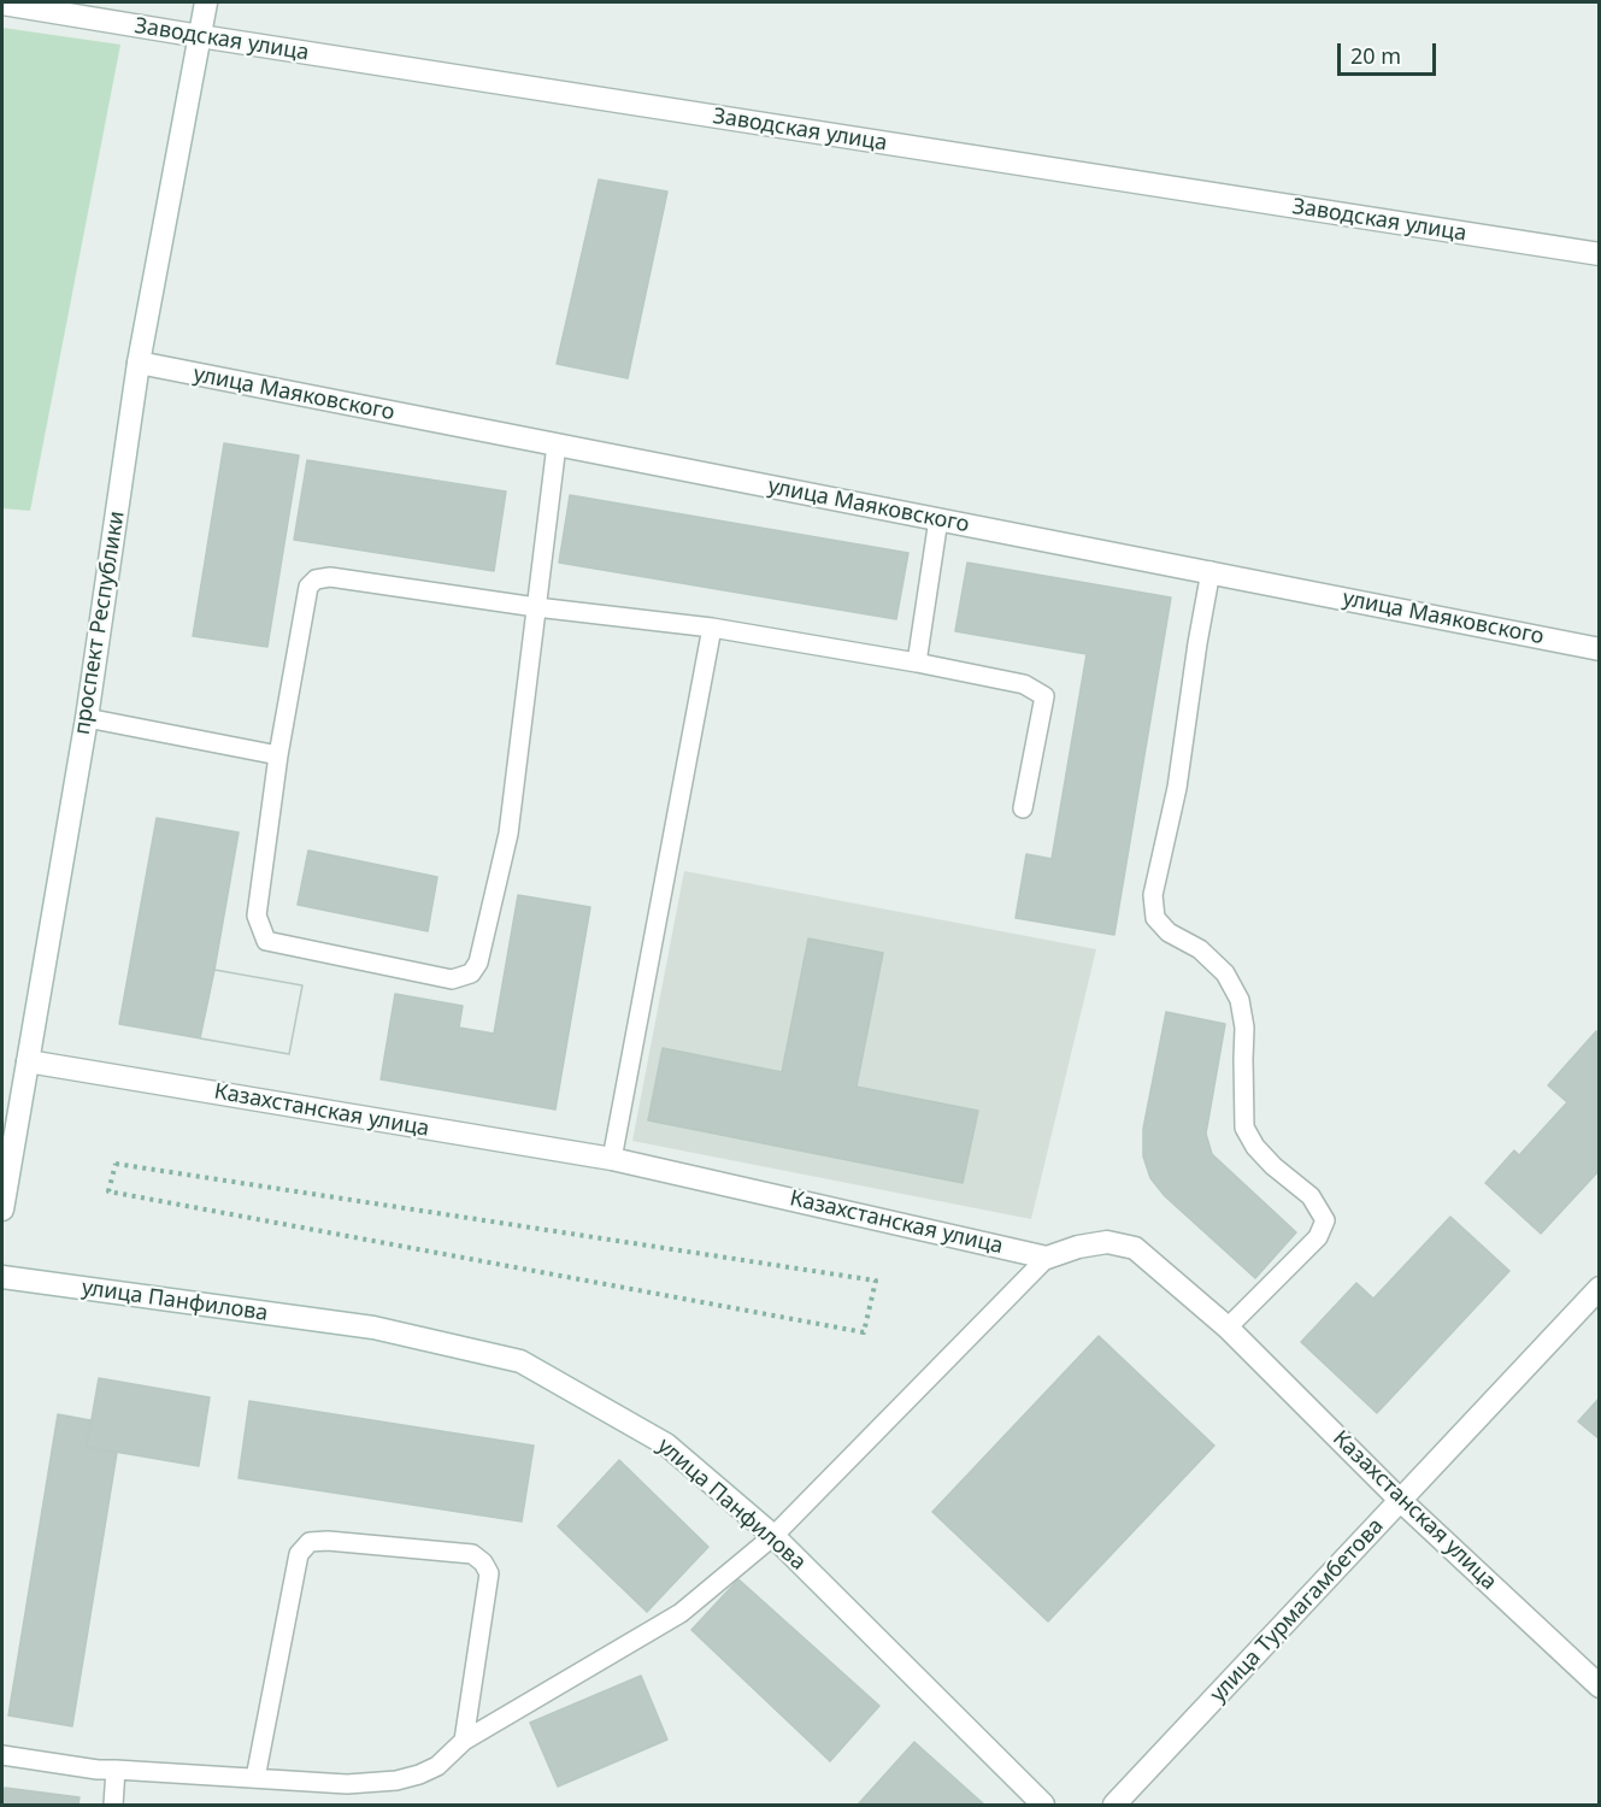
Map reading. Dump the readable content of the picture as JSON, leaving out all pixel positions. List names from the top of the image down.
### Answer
{
  "streets": {
    "street": [
      "Заводская улица",
      "улица Маяковского",
      "проспект Республики",
      "Казахстанская улица",
      "улица Панфилова",
      "улица Турмагамбетова"
    ]
  },
  "crossings": [
    ["Заводская улица", "проспект Республики"],
    ["улица Маяковского", "проспект Республики"],
    ["проспект Республики", "Казахстанская улица"],
    ["Казахстанская улица", "улица Турмагамбетова"]
  ],
  "scale_bar": "20 m"
}
